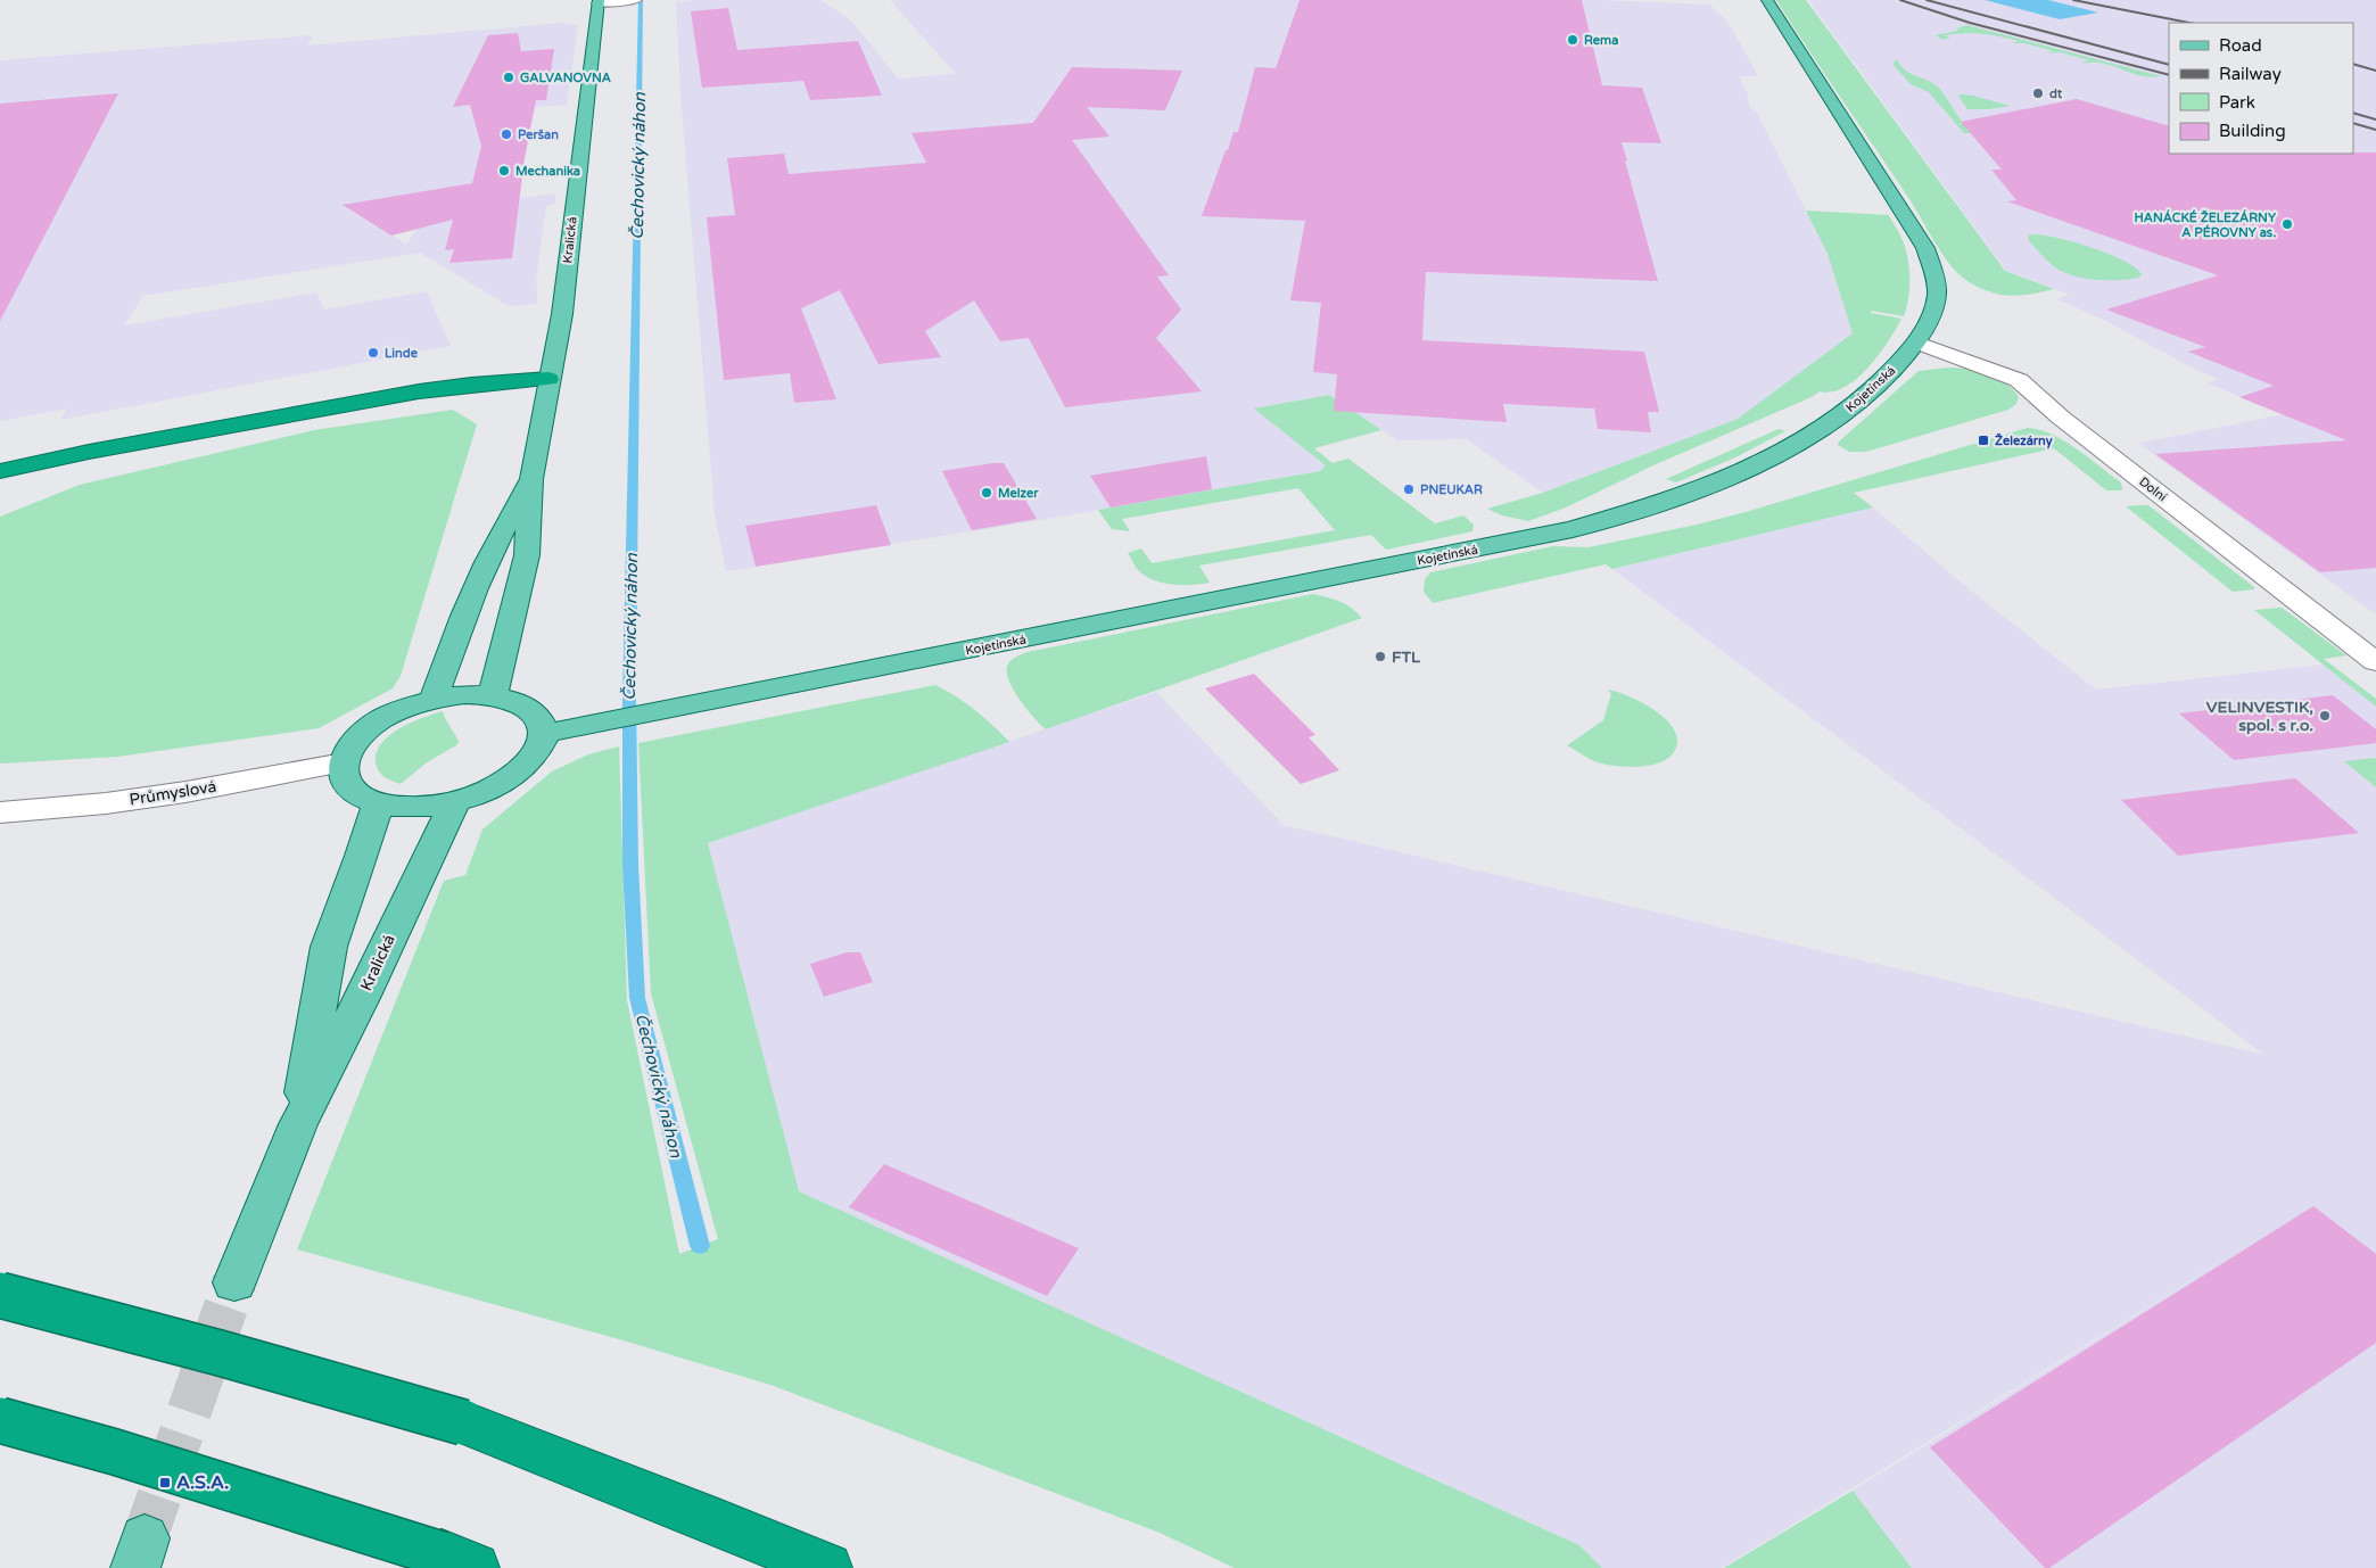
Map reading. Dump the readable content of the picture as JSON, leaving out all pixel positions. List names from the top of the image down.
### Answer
{
  "streets": {
    "main road": ["Kralická", "Kojetínská"],
    "street": ["Dolní", "Průmyslová"]
  },
  "crossings": [
    ["Kojetínská", "Dolní"]
  ],
  "water": ["Čechovický náhon"],
  "places": {
    "other": [
      "Rema",
      "GALVANOVNA",
      "dt",
      "Peršan",
      "Mechanika",
      "HANÁCKÉ ŽELEZÁRNY A PÉROVNY as.",
      "Linde",
      "PNEUKAR",
      "Melzer",
      "FTL",
      "VELINVESTIK, spol. s r.o."
    ],
    "transit": ["Železárny", "A.S.A."]
  },
  "legend": [
    "Road",
    "Railway",
    "Park",
    "Building"
  ]
}
